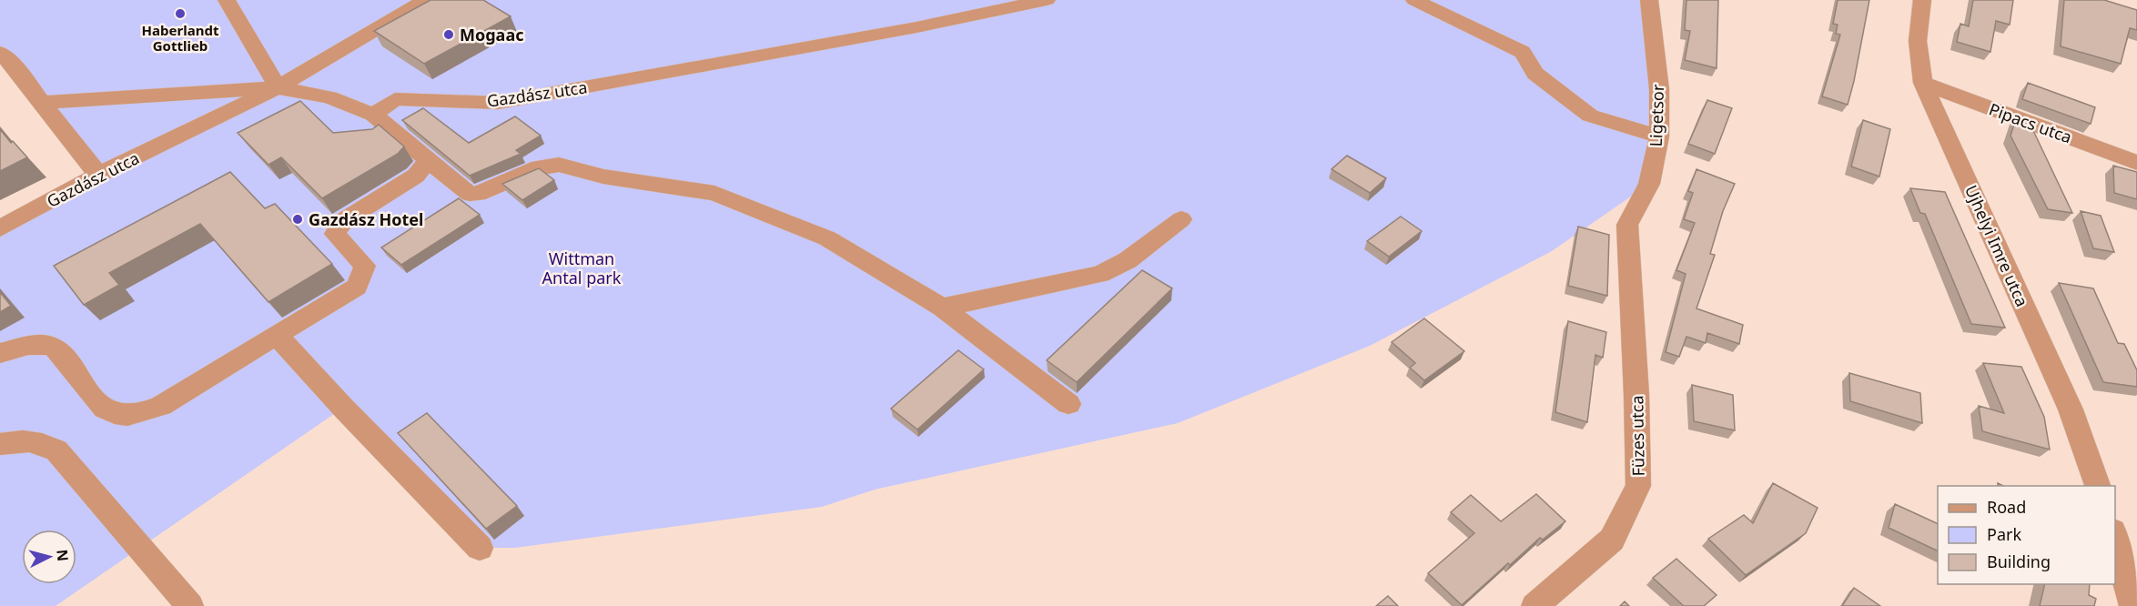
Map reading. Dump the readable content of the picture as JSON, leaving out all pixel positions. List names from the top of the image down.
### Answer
{
  "streets": {
    "street": [
      "Gazdász utca",
      "Ligetsor",
      "Pipacs utca",
      "Ujhelyi Imre utca",
      "Füzes utca"
    ]
  },
  "crossings": [
    ["Ligetsor", "Füzes utca"],
    ["Pipacs utca", "Ujhelyi Imre utca"]
  ],
  "parks": ["Wittman Antal park"],
  "places": ["Haberlandt Gottlieb", "Mogaac", "Gazdász Hotel"],
  "legend": ["Road", "Park", "Building"],
  "north": "right"
}
